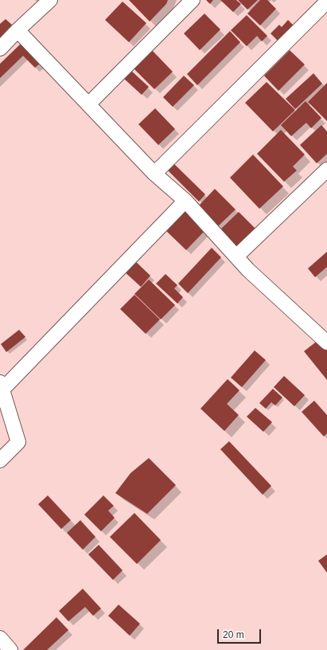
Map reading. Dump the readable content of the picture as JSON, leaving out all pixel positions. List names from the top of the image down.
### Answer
{
  "scale_bar": "20 m"
}
